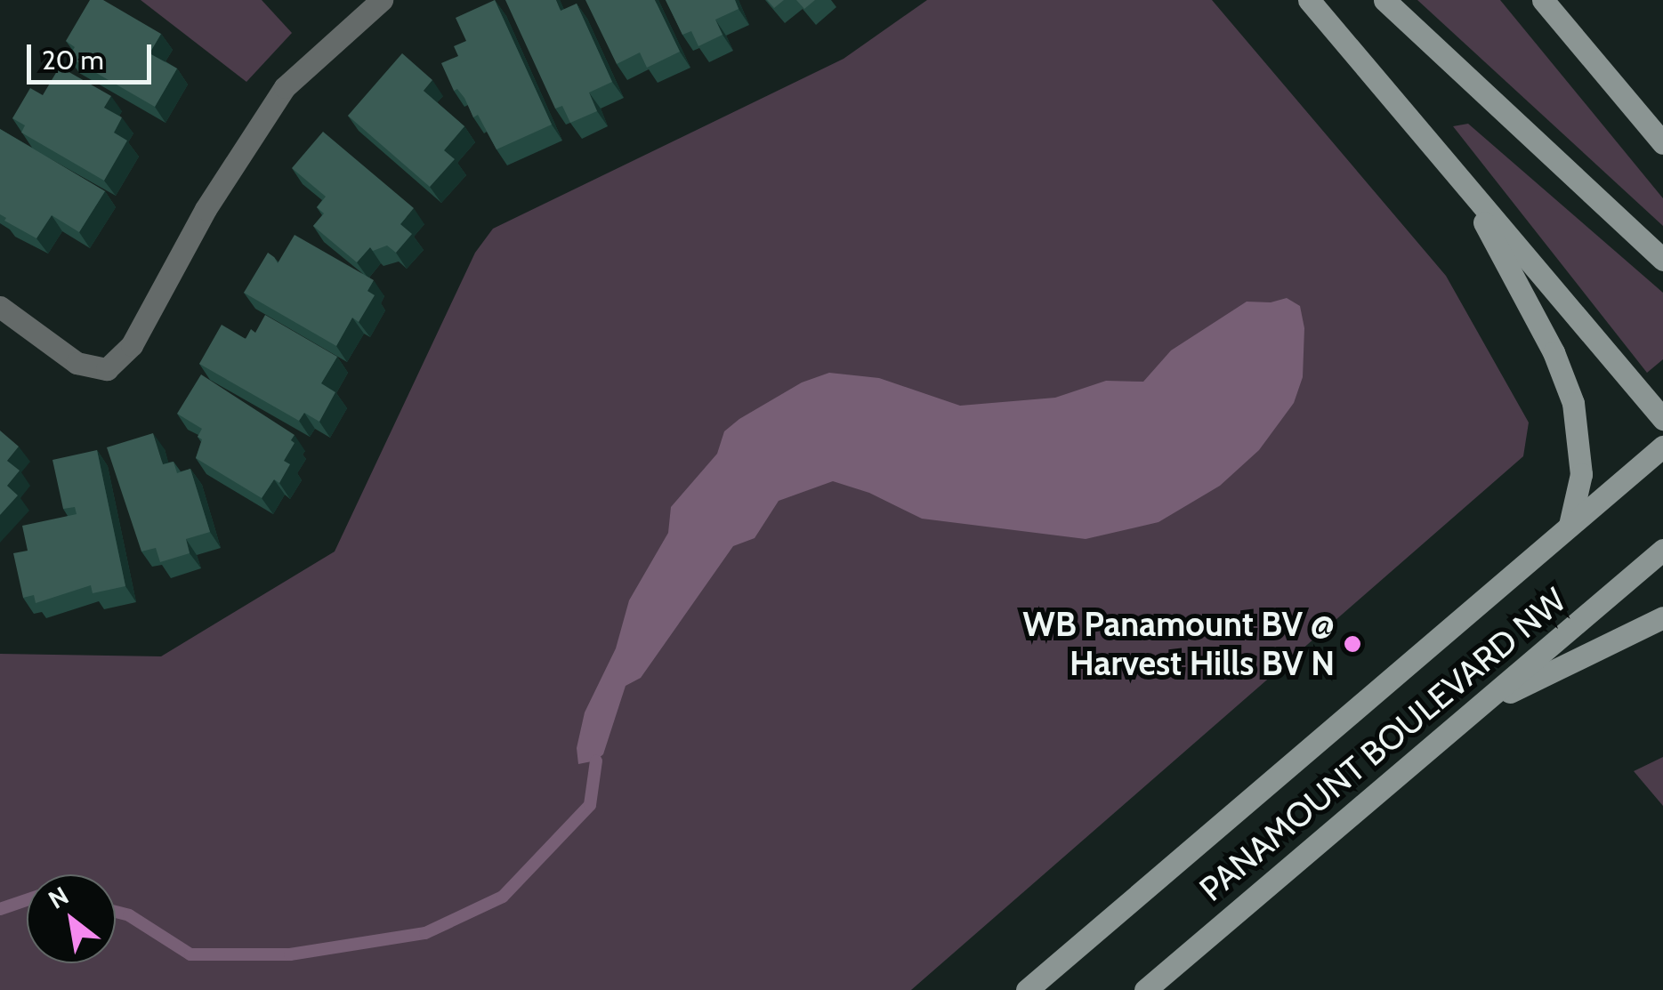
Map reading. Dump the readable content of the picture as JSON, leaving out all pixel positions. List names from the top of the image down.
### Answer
{
  "streets": {
    "main road": ["PANAMOUNT BOULEVARD NW"]
  },
  "places": ["WB Panamount BV @ Harvest Hills BV N"],
  "scale_bar": "20 m",
  "north": "top left"
}
